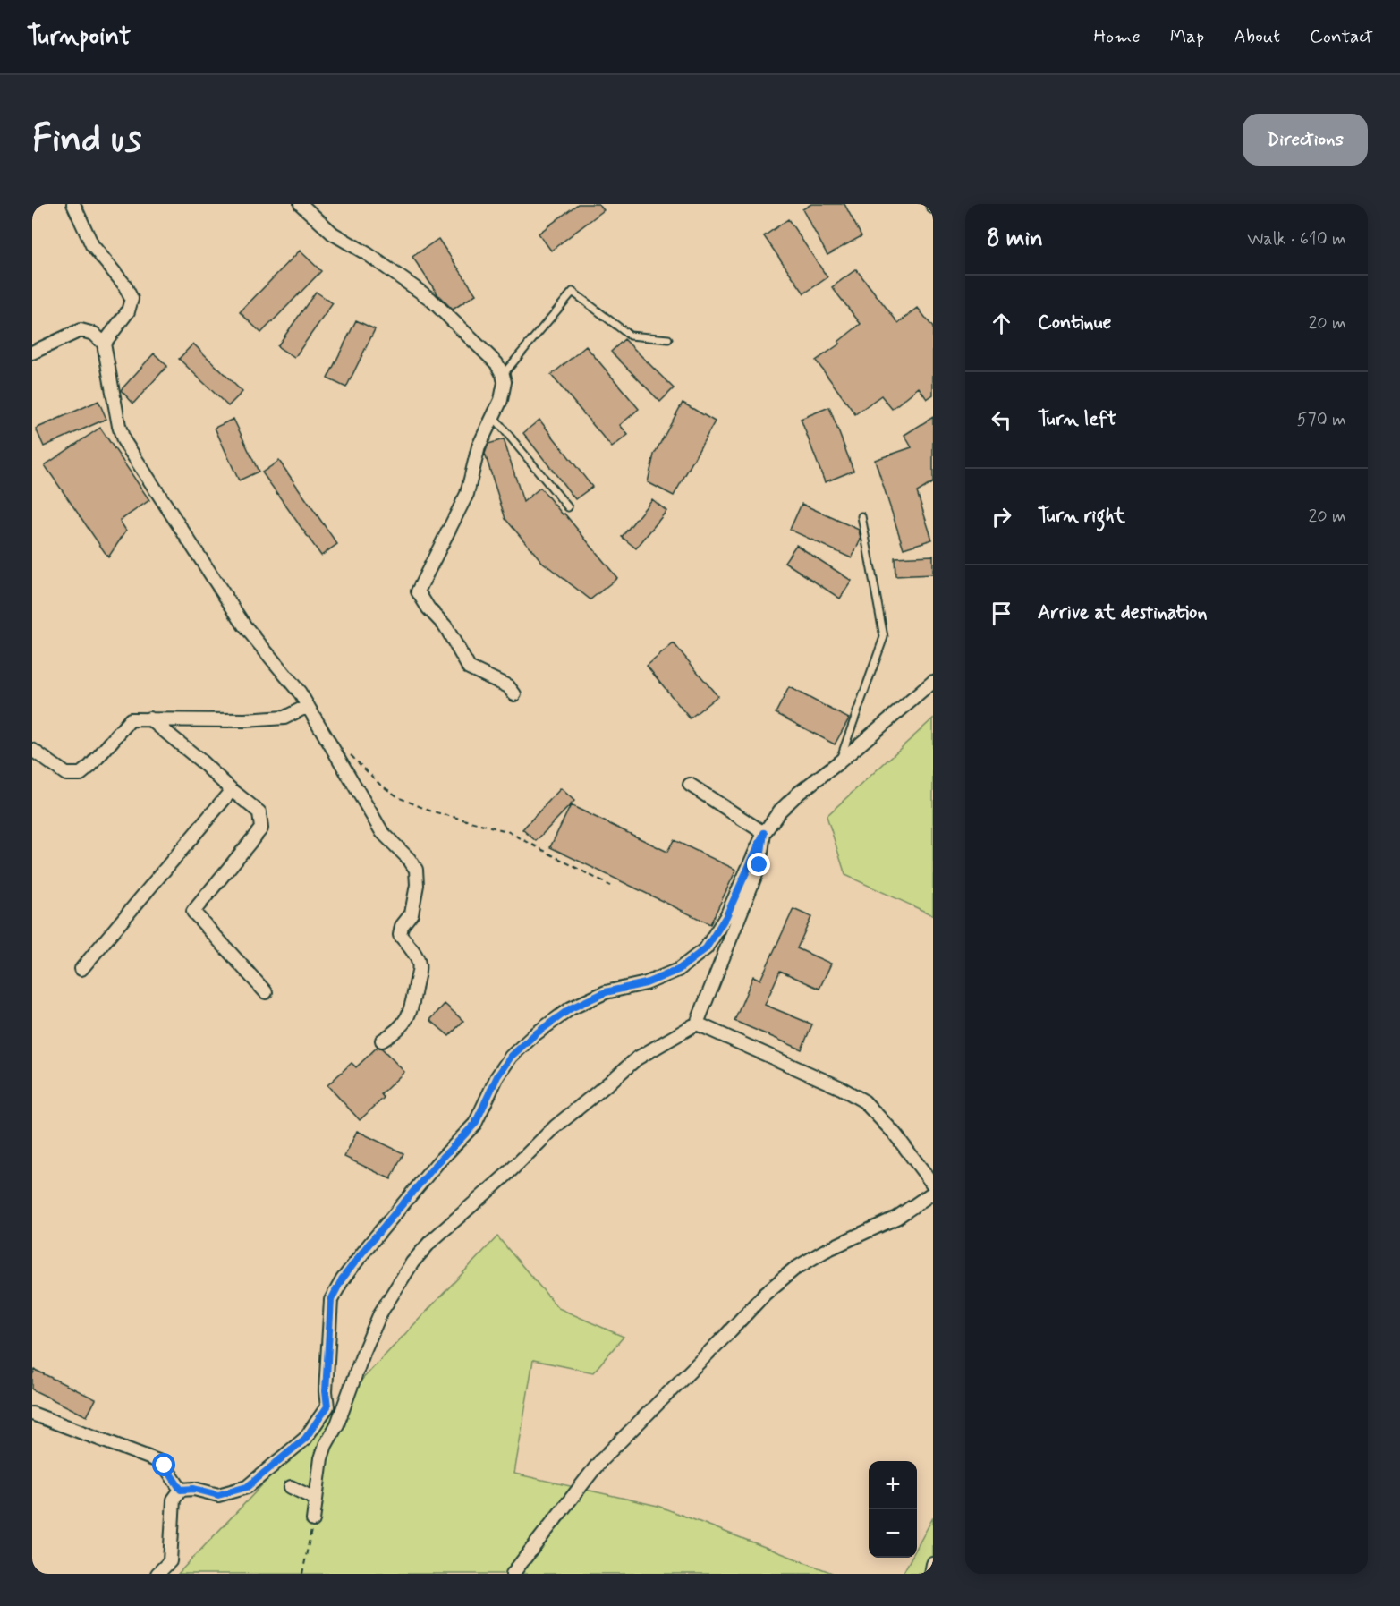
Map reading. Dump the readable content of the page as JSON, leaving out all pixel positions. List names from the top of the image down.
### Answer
{
  "page": {
    "header": "Turnpoint",
    "nav": [
      "Home",
      "Map",
      "About",
      "Contact"
    ],
    "buttons": "Directions",
    "title": "Find us",
    "heading": ["8 min", "Walk · 610 m"],
    "list": [
      ["Continue", "20 m"],
      ["Turn left", "570 m"],
      ["Turn right", "20 m"],
      "Arrive at destination"
    ],
    "map_buttons": ["+", "−"]
  }
}
